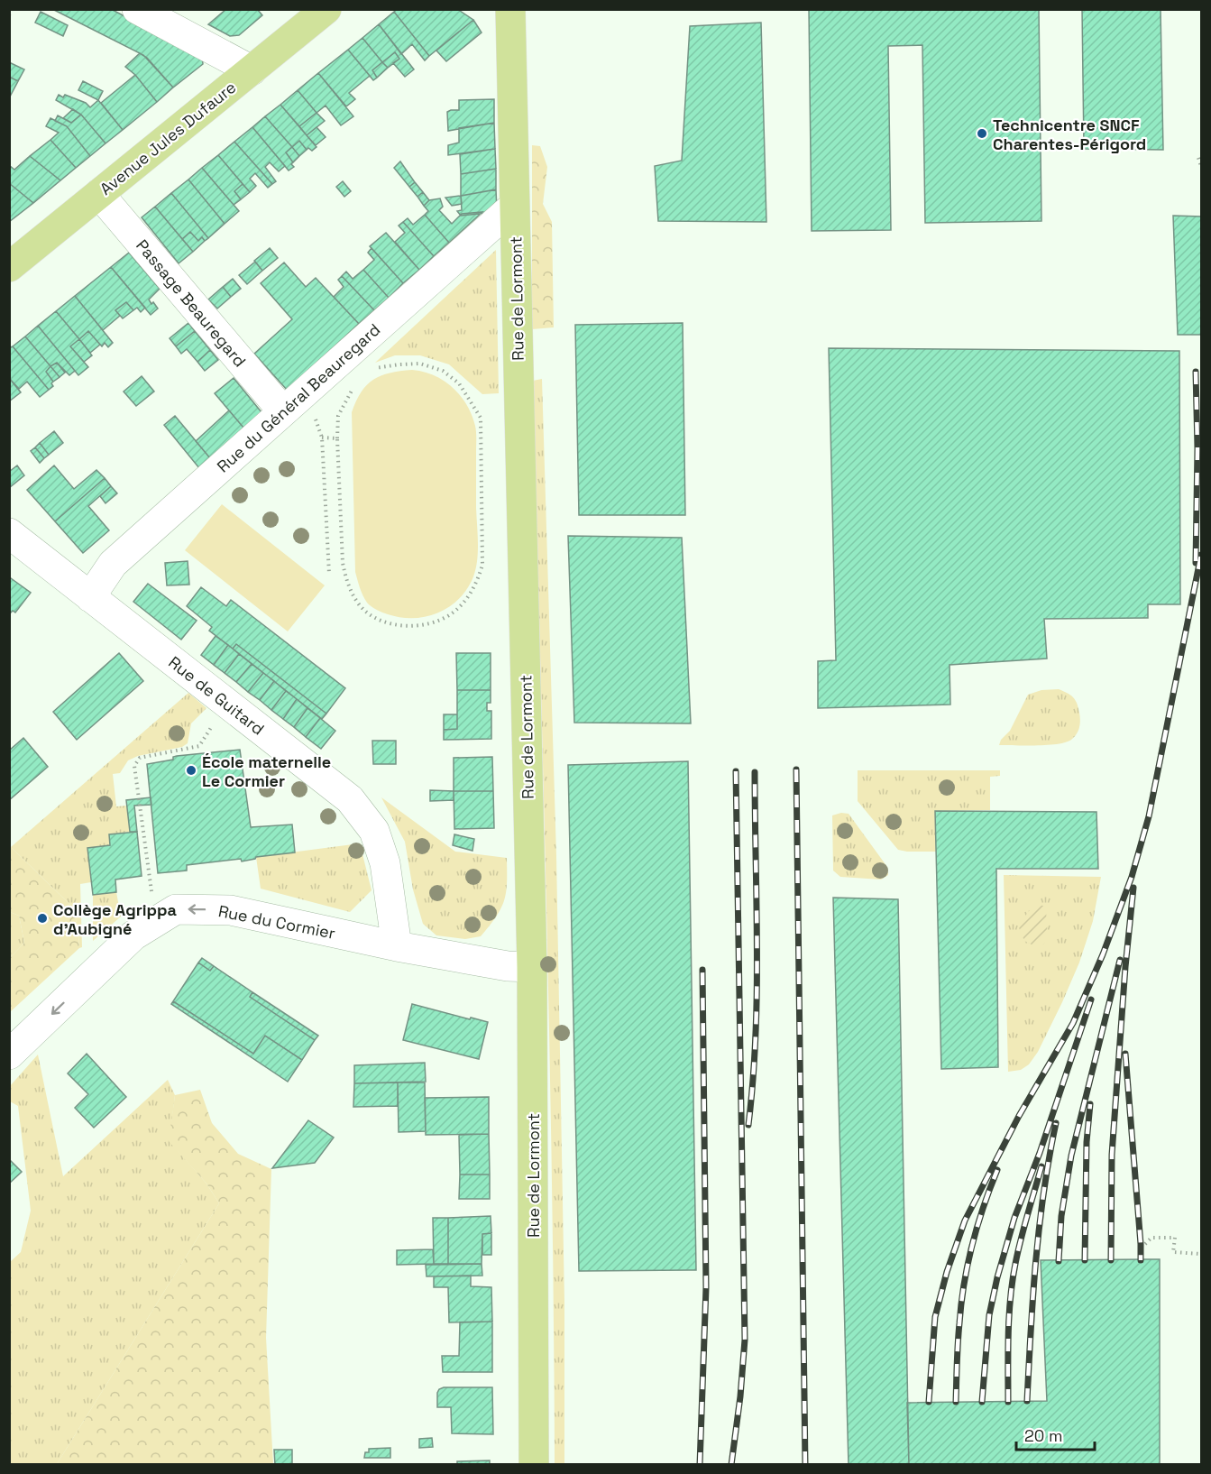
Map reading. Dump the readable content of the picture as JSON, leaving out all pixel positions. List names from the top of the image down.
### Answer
{
  "streets": {
    "main road": ["Avenue Jules Dufaure", "Rue de Lormont"],
    "street": [
      "Passage Beauregard",
      "Rue du Général Beauregard",
      "Rue de Guitard",
      "Rue du Cormier"
    ]
  },
  "crossings": [
    ["Avenue Jules Dufaure", "Passage Beauregard"],
    ["Rue de Lormont", "Rue du Général Beauregard"],
    ["Rue de Lormont", "Rue du Cormier"],
    ["Passage Beauregard", "Rue du Général Beauregard"],
    ["Rue du Général Beauregard", "Rue de Guitard"],
    ["Rue de Guitard", "Rue du Cormier"]
  ],
  "one_way": ["Rue du Cormier"],
  "places": ["Technicentre SNCF Charentes-Périgord", "École maternelle Le Cormier", "Collège Agrippa d'Aubigné"],
  "scale_bar": "20 m"
}
